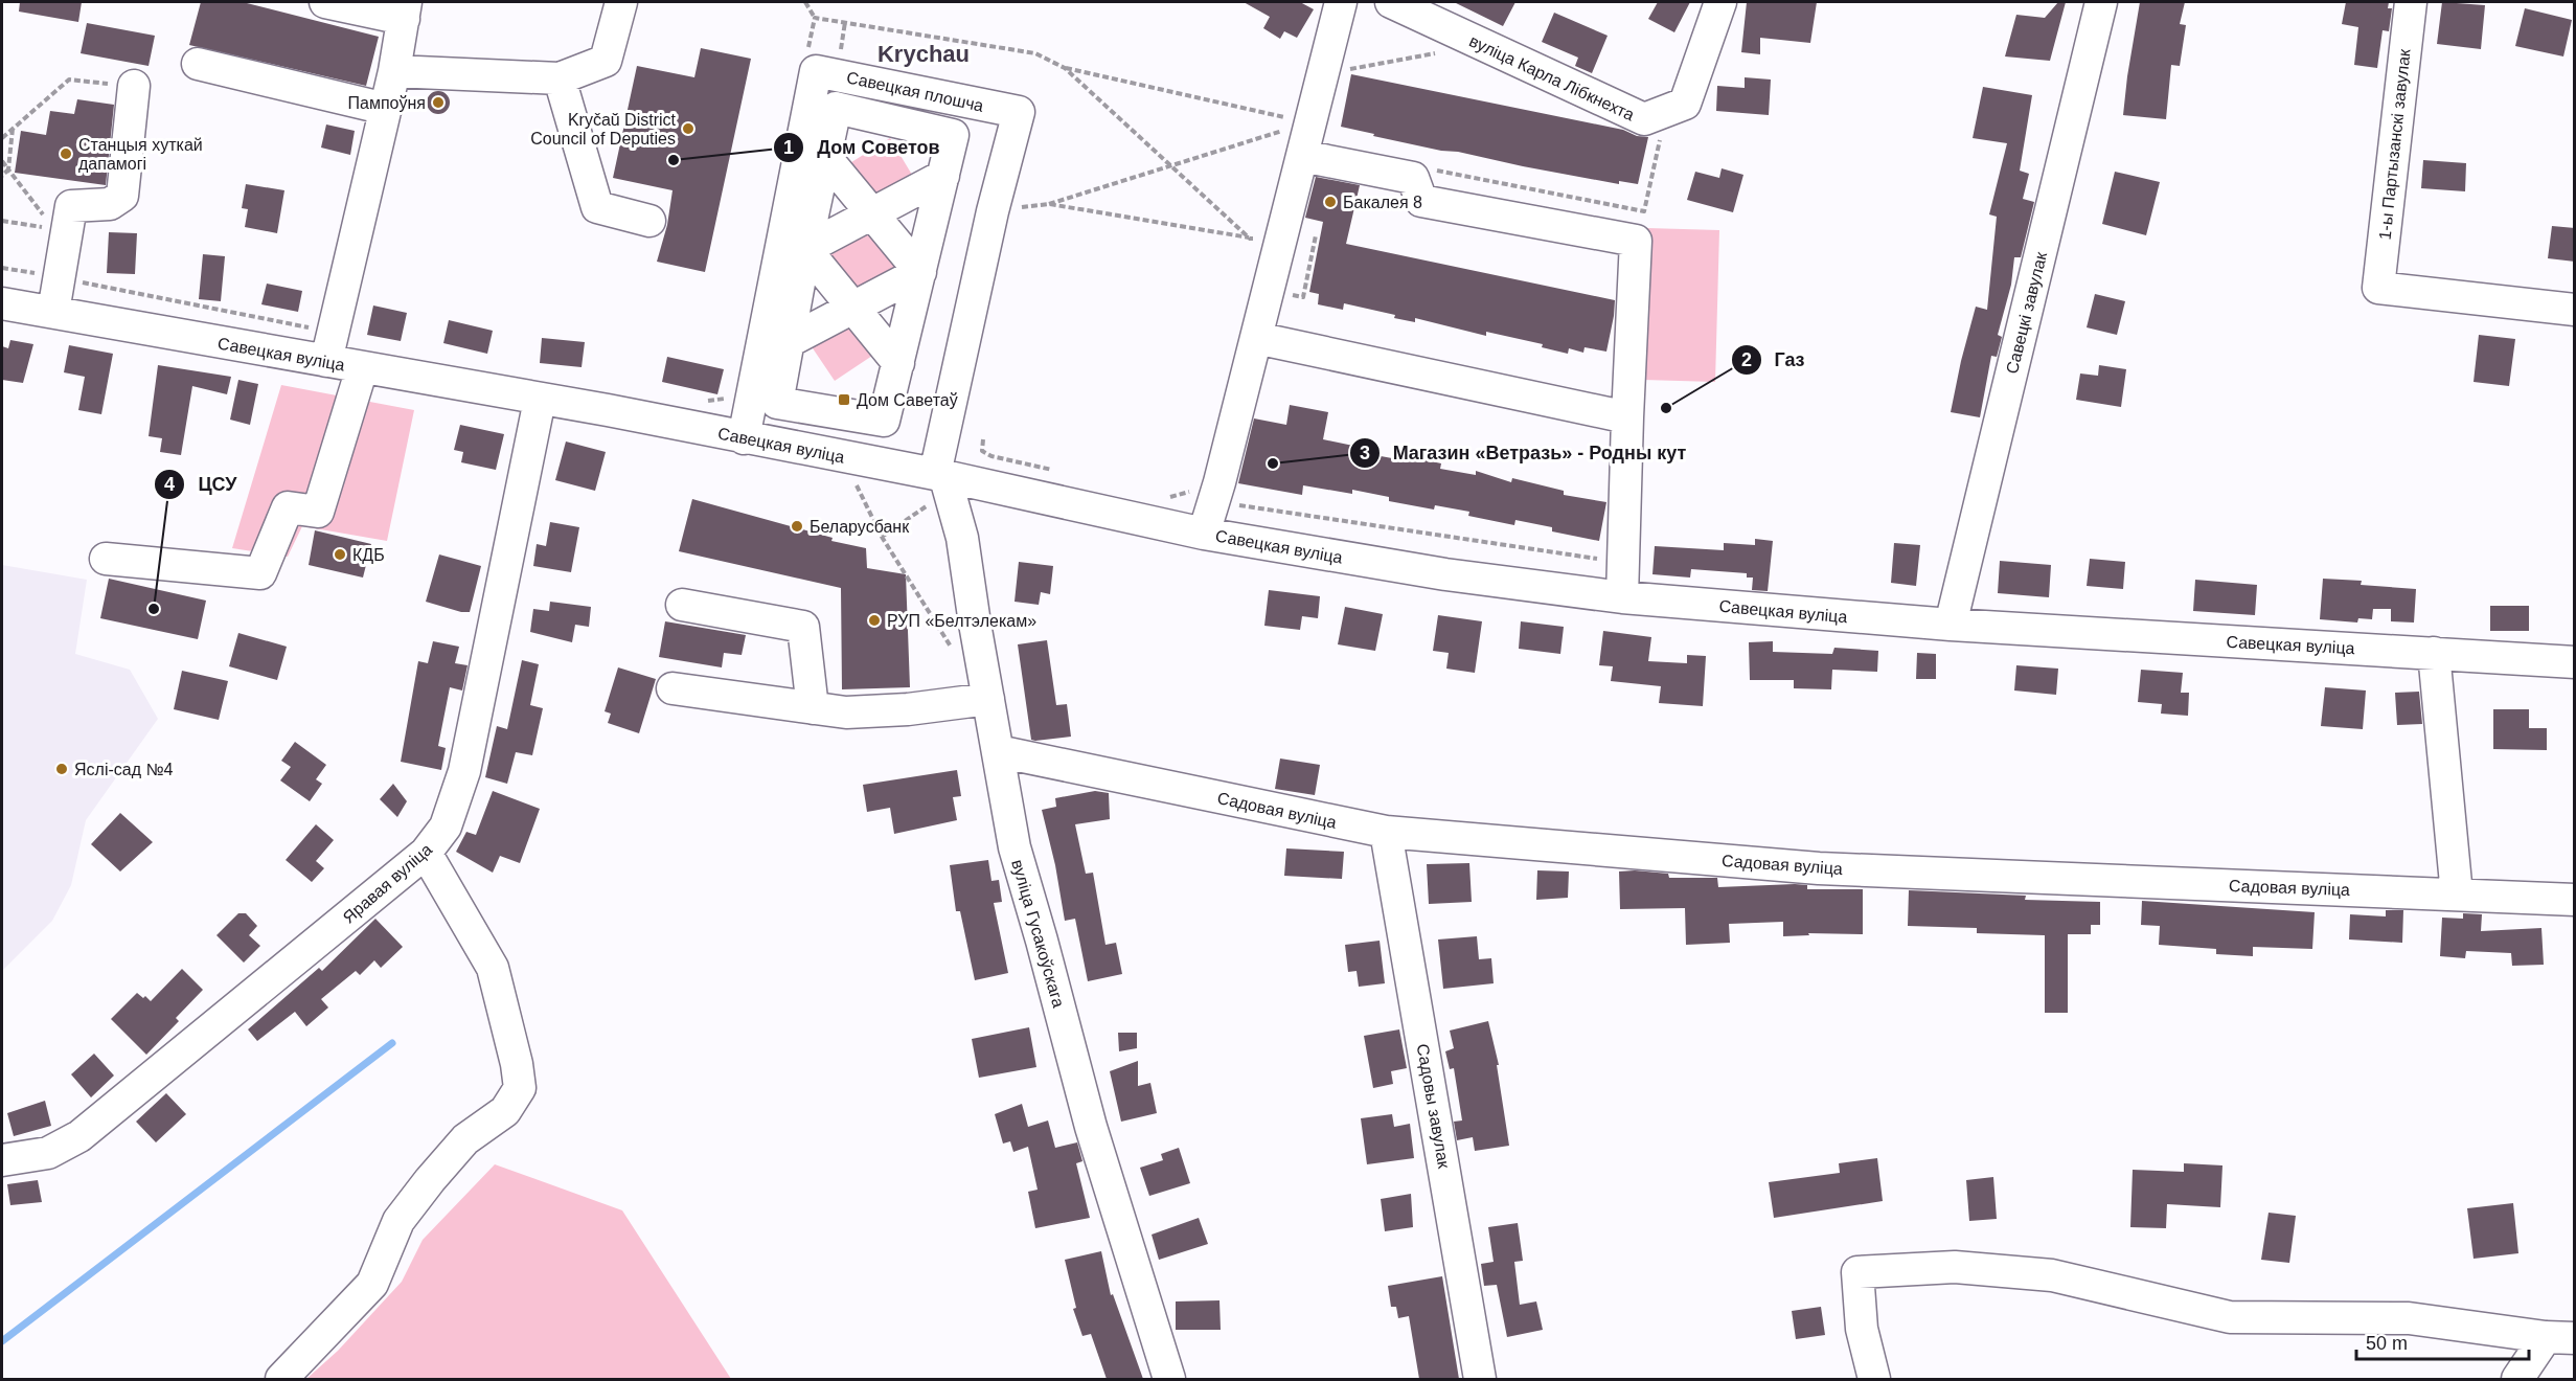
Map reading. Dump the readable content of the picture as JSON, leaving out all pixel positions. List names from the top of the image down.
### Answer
{
  "streets": {
    "street": [
      "вуліца Карла Лібкнехта",
      "Савецкая плошча",
      "1-ы Партызанскі завулак",
      "Савецкі завулак",
      "Савецкая вуліца",
      "Садовая вуліца",
      "Яравая вуліца",
      "вуліца Гусакоўскага",
      "Садовы завулак"
    ]
  },
  "crossings": [
    ["Савецкая плошча", "Савецкая вуліца"],
    ["Савецкая плошча", "вуліца Гусакоўскага"],
    ["Савецкі завулак", "Савецкая вуліца"],
    ["Савецкая вуліца", "Яравая вуліца"],
    ["Савецкая вуліца", "вуліца Гусакоўскага"],
    ["Садовая вуліца", "вуліца Гусакоўскага"],
    ["Садовая вуліца", "Садовы завулак"]
  ],
  "districts": ["Krychau"],
  "places": {
    "other": [
      "Пампоўня",
      "Kryčaŭ District Council of Deputies",
      "Станцыя хуткай дапамогі",
      "Дом Советов",
      "Бакалея 8",
      "Газ",
      "Магазин «Ветразь» - Родны кут",
      "Беларусбанк",
      "КДБ",
      "ЦСУ",
      "РУП «Белтэлекам»",
      "Яслі-сад №4"
    ],
    "transit": ["Дом Саветаў"]
  },
  "scale_bar": "50 m"
}
